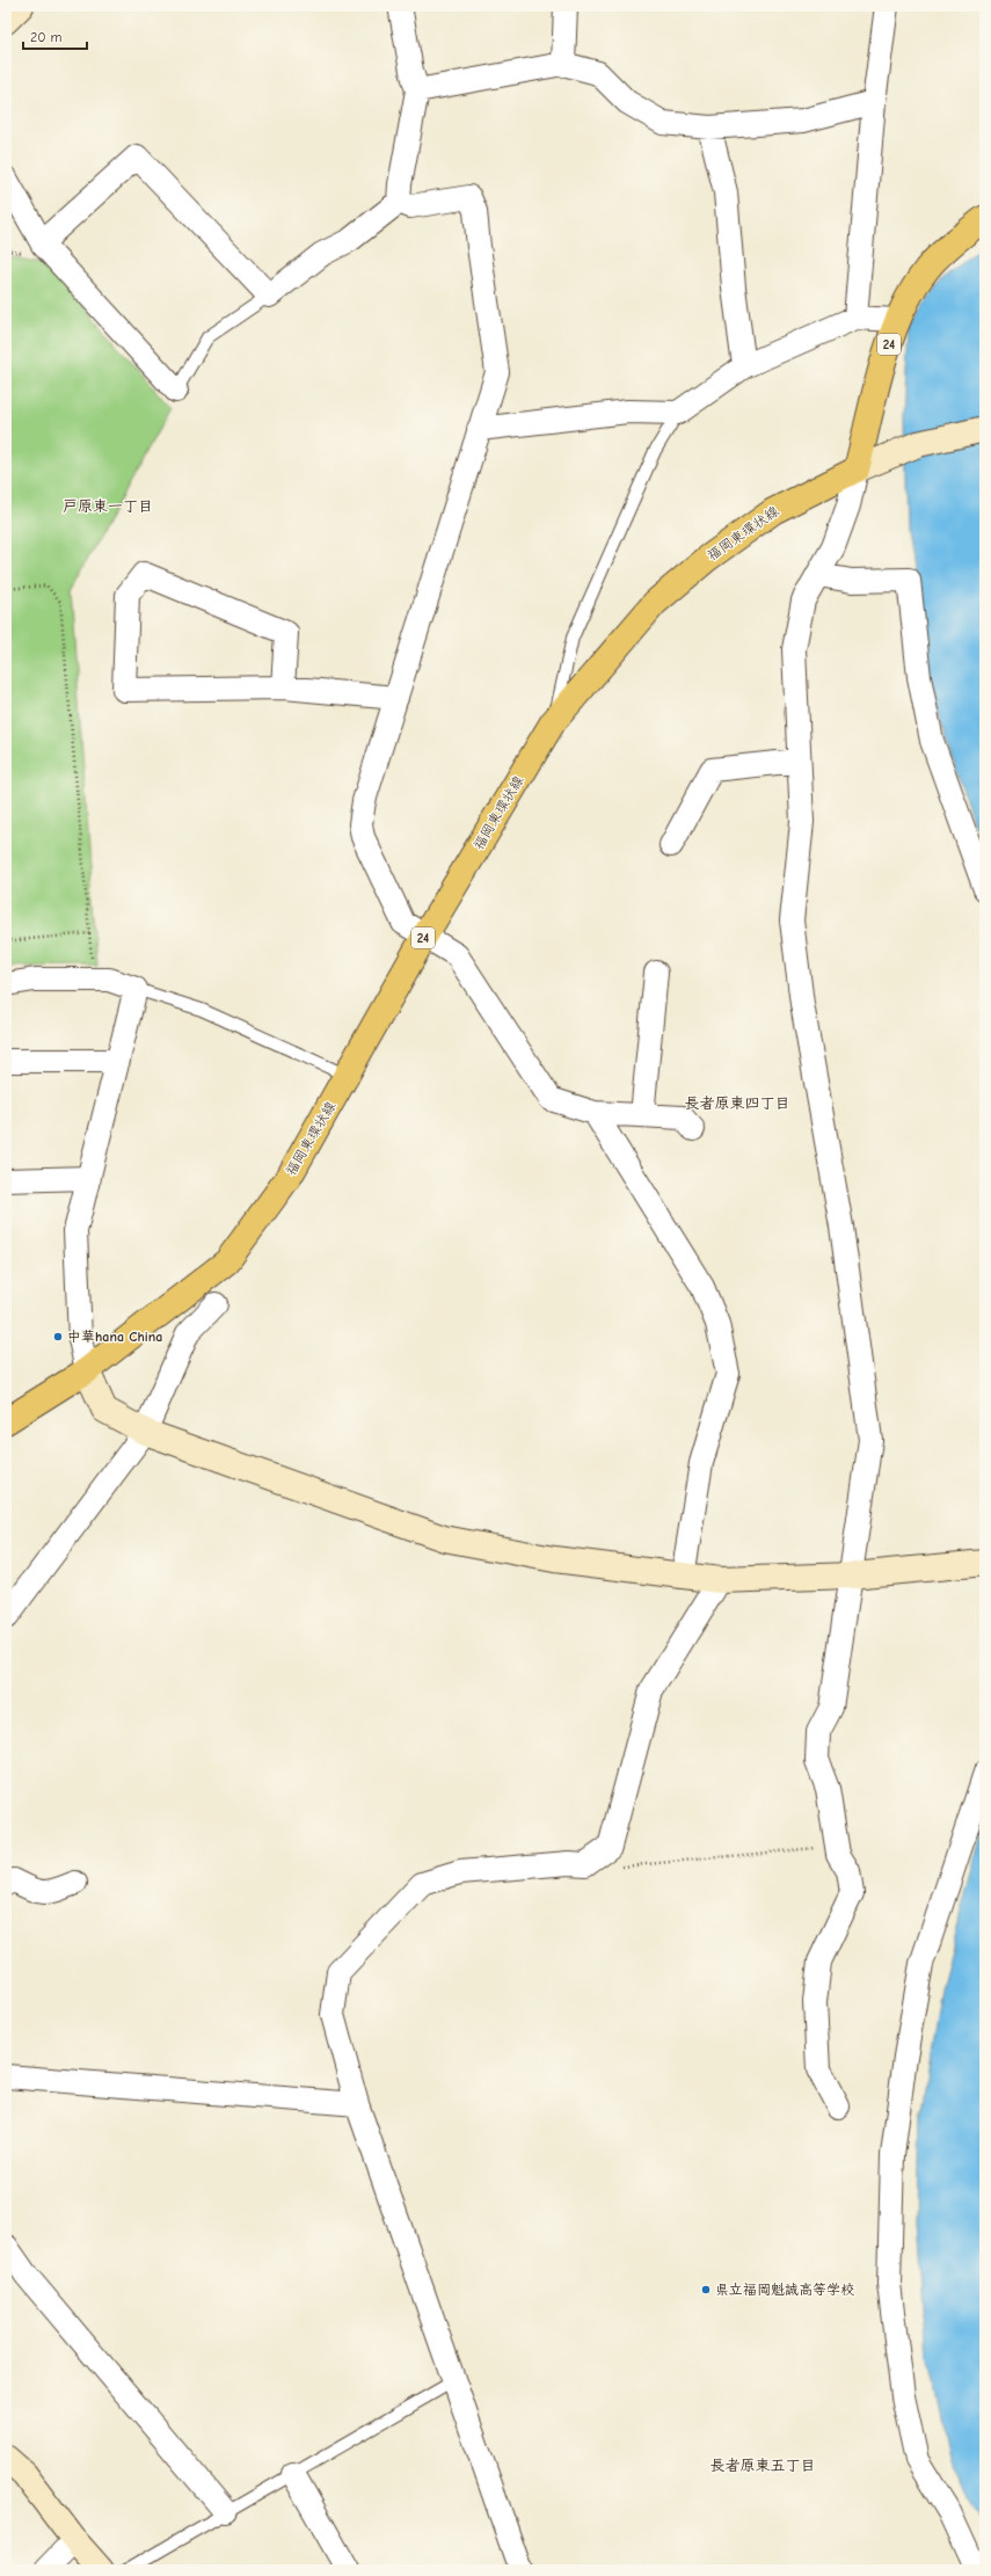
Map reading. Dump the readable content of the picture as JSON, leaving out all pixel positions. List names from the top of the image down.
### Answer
{
  "streets": {
    "main road": ["24", "福岡東環状線"]
  },
  "crossings": [
    ["24", "福岡東環状線"]
  ],
  "districts": ["戸原東一丁目", "長者原東四丁目", "長者原東五丁目"],
  "places": ["中華hana China", "県立福岡魁誠高等学校"],
  "scale_bar": "20 m"
}
